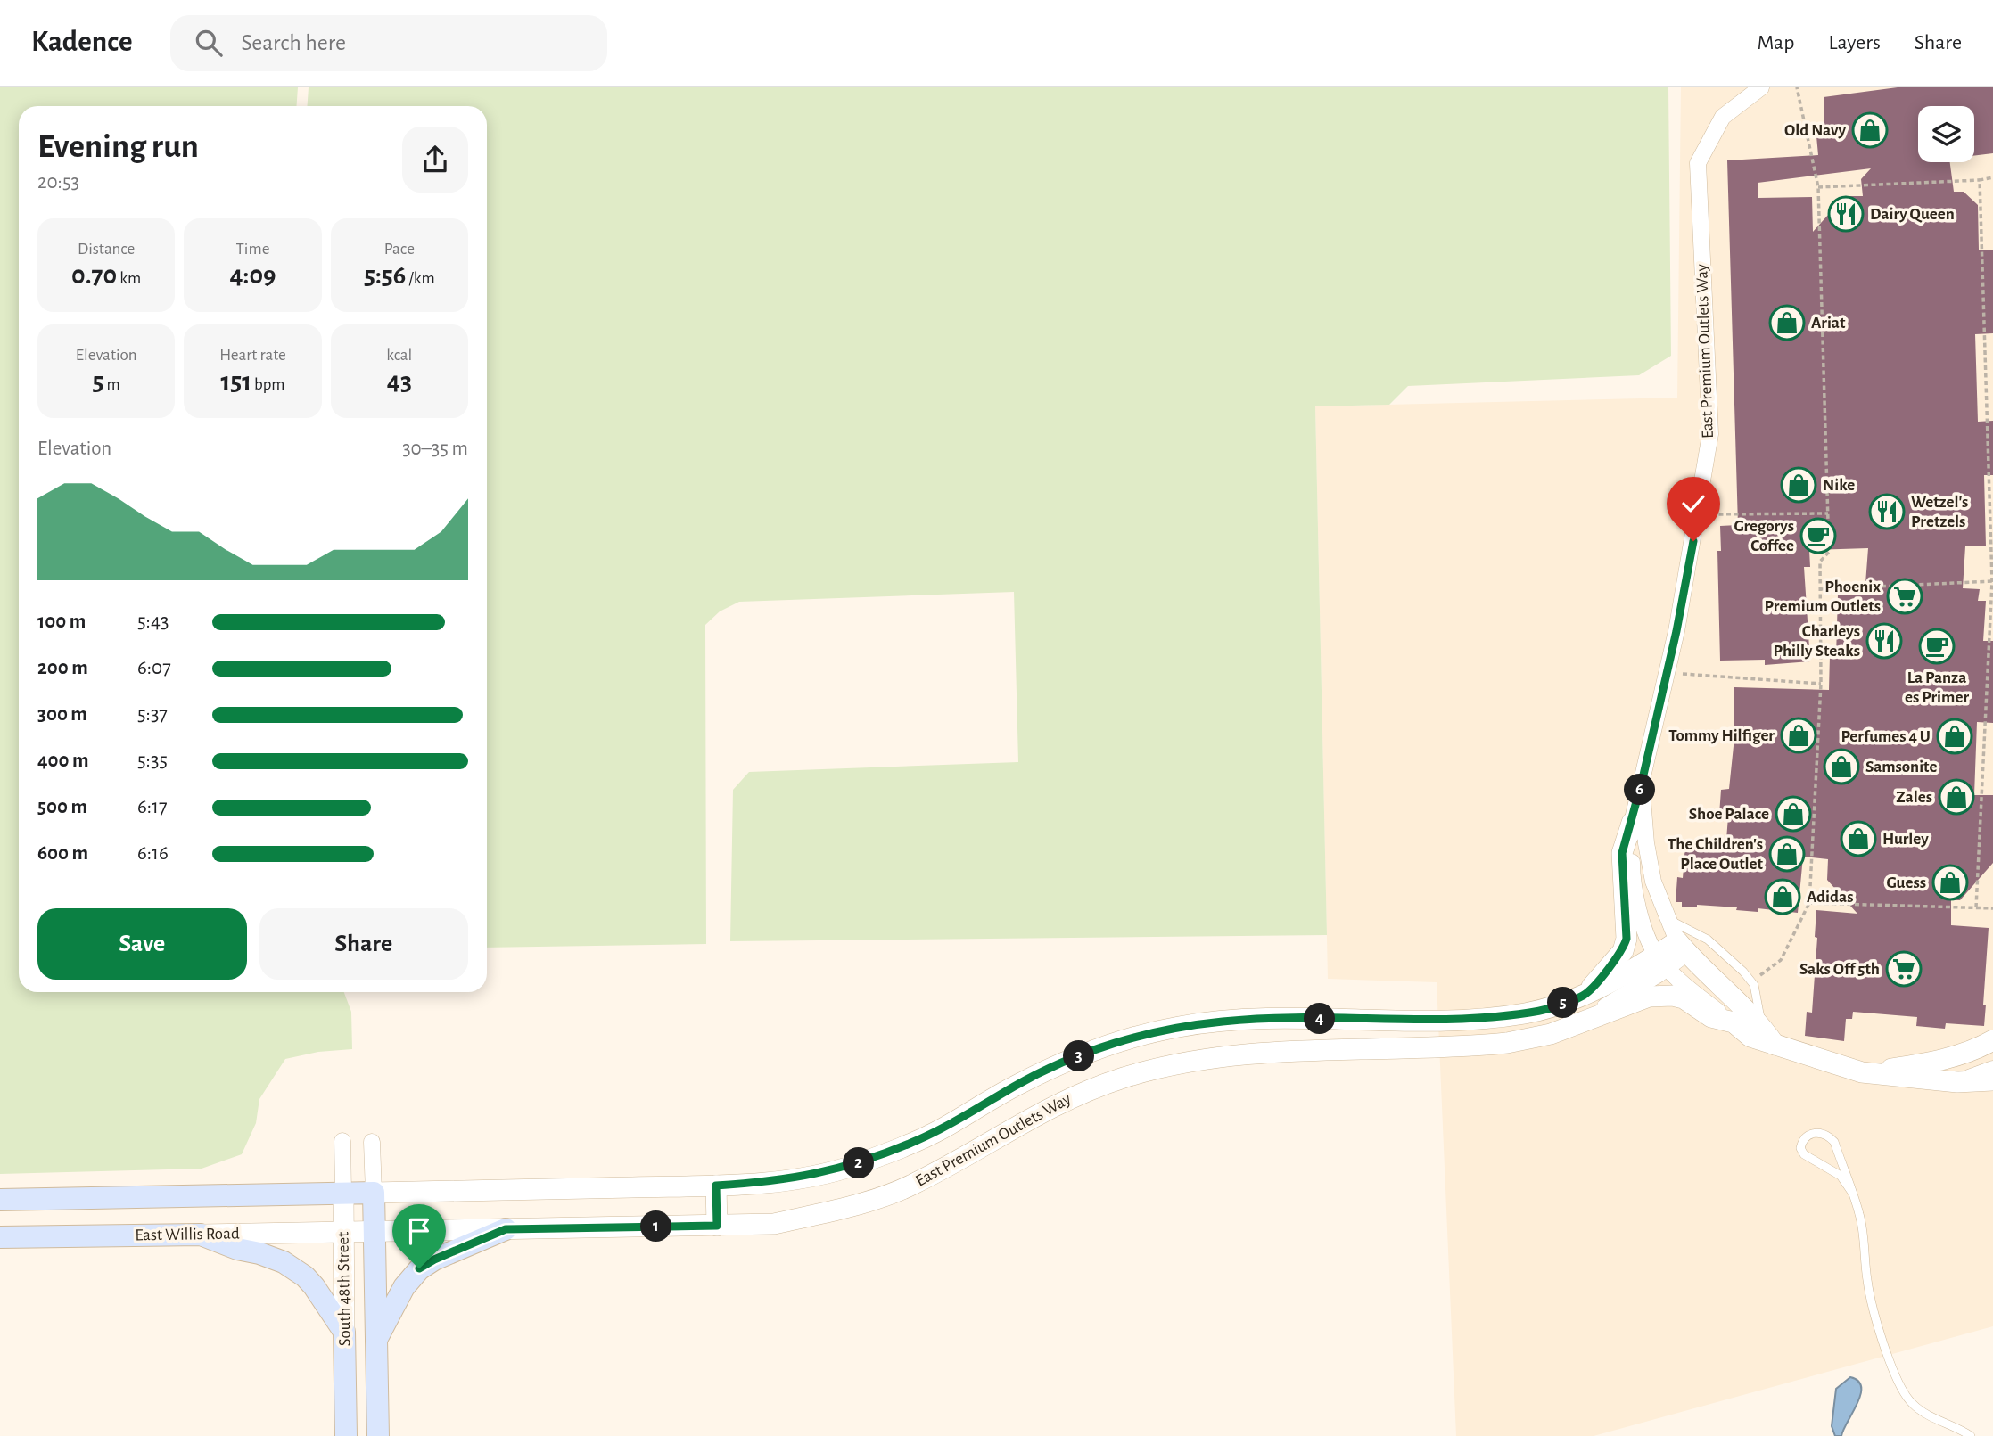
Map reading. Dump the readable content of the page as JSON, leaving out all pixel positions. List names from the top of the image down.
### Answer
{
  "streets": {
    "main road": ["East Willis Road", "South 48th Street"],
    "street": ["East Premium Outlets Way"]
  },
  "crossings": [
    ["East Premium Outlets Way", "East Willis Road"],
    ["East Premium Outlets Way", "South 48th Street"],
    ["East Willis Road", "South 48th Street"]
  ],
  "places": {
    "shop": [
      "Old Navy",
      "Ariat",
      "Nike",
      "Tommy Hilfiger",
      "Perfumes 4 U",
      "Samsonite",
      "Zales",
      "Shoe Palace",
      "Hurley",
      "The Children's Place Outlet",
      "Guess",
      "Adidas"
    ],
    "restaurant": ["Dairy Queen", "Wetzel's Pretzels", "Charleys Philly Steaks"],
    "cafe": ["Gregorys Coffee", "La Panza es Primer"],
    "supermarket": ["Phoenix Premium Outlets", "Saks Off 5th"]
  },
  "page": {
    "header": "Kadence",
    "search": "Search here",
    "nav": ["Map", "Layers", "Share"],
    "heading": ["Evening run", "20:53"],
    "stats": [
      ["Distance", "0.70 km"],
      ["Time", "4:09"],
      ["Pace", "5:56 /km"],
      ["Elevation", "5 m"],
      ["Heart rate", "151 bpm"],
      ["kcal", "43"]
    ],
    "chart": ["Elevation", "30–35 m"],
    "list": [
      {
        "name": "100 m",
        "note": "5:43"
      },
      {
        "name": "200 m",
        "note": "6:07"
      },
      {
        "name": "300 m",
        "note": "5:37"
      },
      {
        "name": "400 m",
        "note": "5:35"
      },
      {
        "name": "500 m",
        "note": "6:17"
      },
      {
        "name": "600 m",
        "note": "6:16"
      }
    ],
    "pins": [
      "6",
      "5",
      "4",
      "3",
      "2",
      "1"
    ],
    "buttons": ["Save", "Share"]
  }
}
